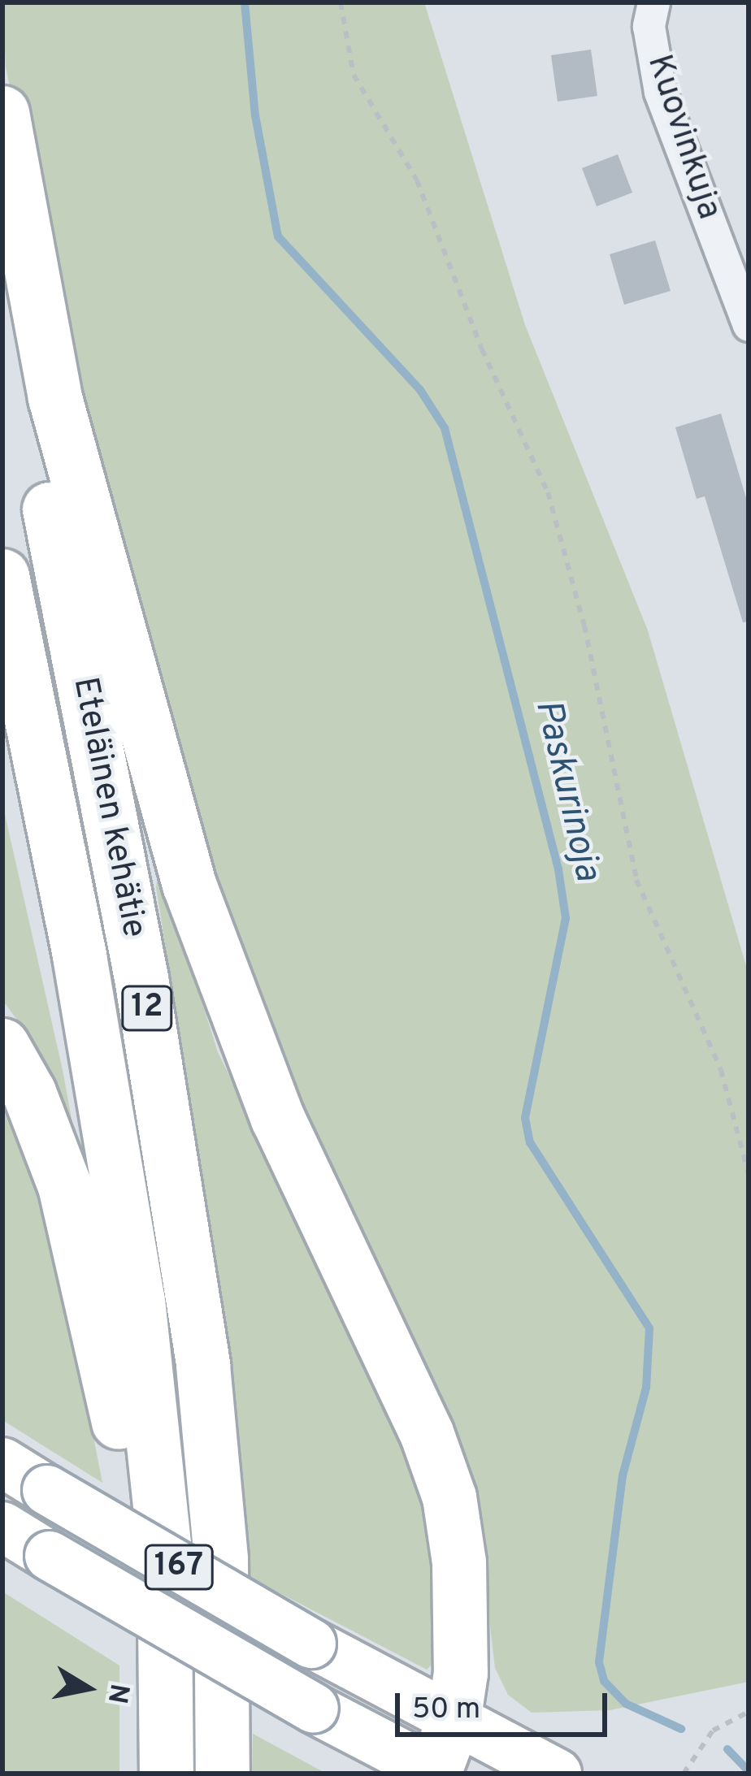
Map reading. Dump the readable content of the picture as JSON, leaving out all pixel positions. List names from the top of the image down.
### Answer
{
  "streets": {
    "highway": ["Eteläinen kehätie", "12"],
    "main road": ["167"],
    "street": ["Kuovinkuja"]
  },
  "water": ["Paskurinoja"],
  "scale_bar": "50 m",
  "north": "right"
}
